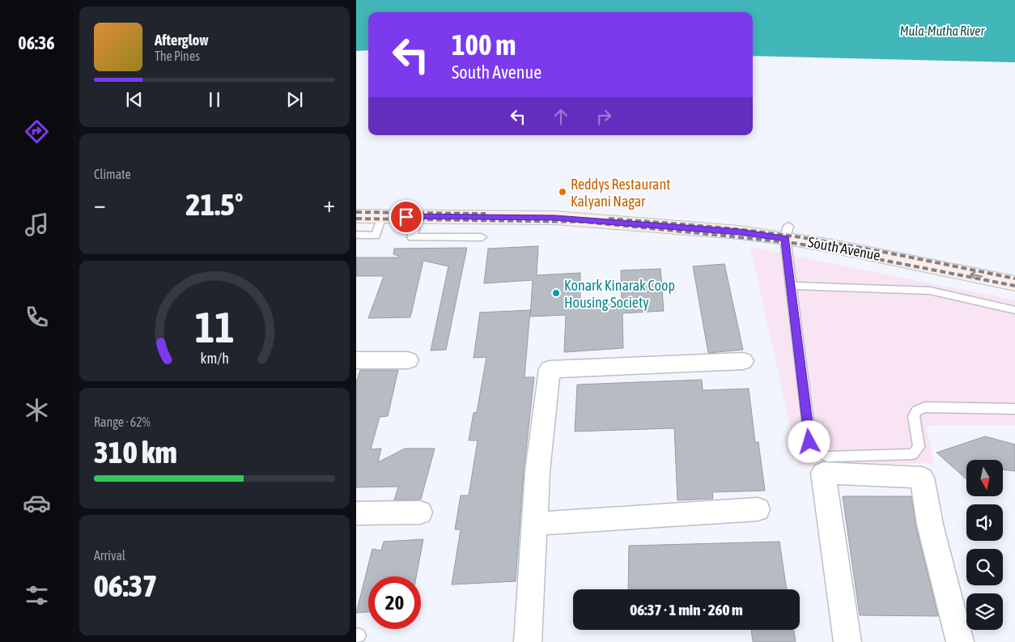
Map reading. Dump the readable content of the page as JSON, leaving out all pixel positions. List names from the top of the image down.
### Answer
{
  "streets": {
    "main road": ["South Avenue"]
  },
  "water": ["Mula-Mutha River"],
  "places": ["Reddys Restaurant Kalyani Nagar", "Konark Kinarak Coop Housing Society"],
  "north": "bottom",
  "page": {
    "tabs": "06:36",
    "turn": ["100 m", "South Avenue"],
    "song": ["Afterglow", "The Pines"],
    "tile": [
      "Climate",
      ["Range · 62%", "310 km"],
      ["Arrival", "06:37"]
    ],
    "heat": ["−", "21.5°", "+"],
    "limit": "20",
    "trip": "06:37 · 1 min · 260 m",
    "gauge": ["11", "km/h"]
  }
}
